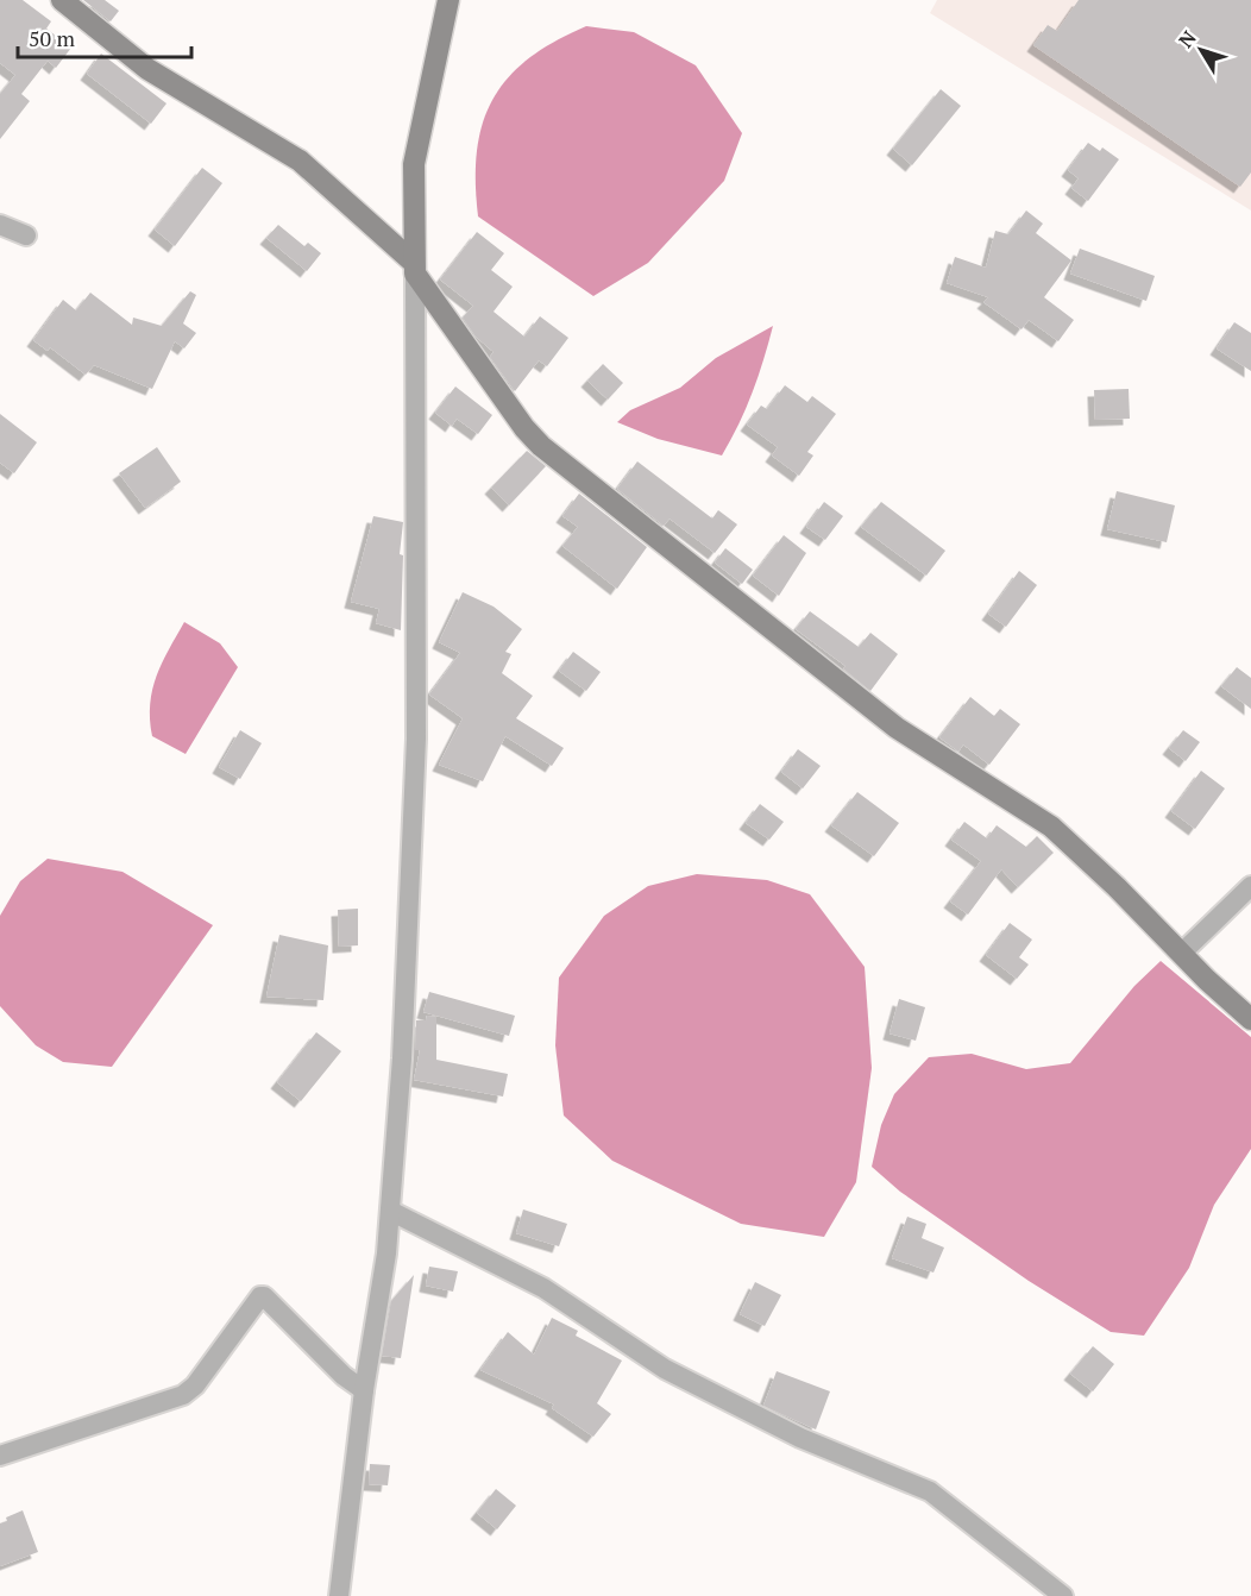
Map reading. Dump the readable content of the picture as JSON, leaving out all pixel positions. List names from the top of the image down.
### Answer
{
  "scale_bar": "50 m",
  "north": "top left"
}
